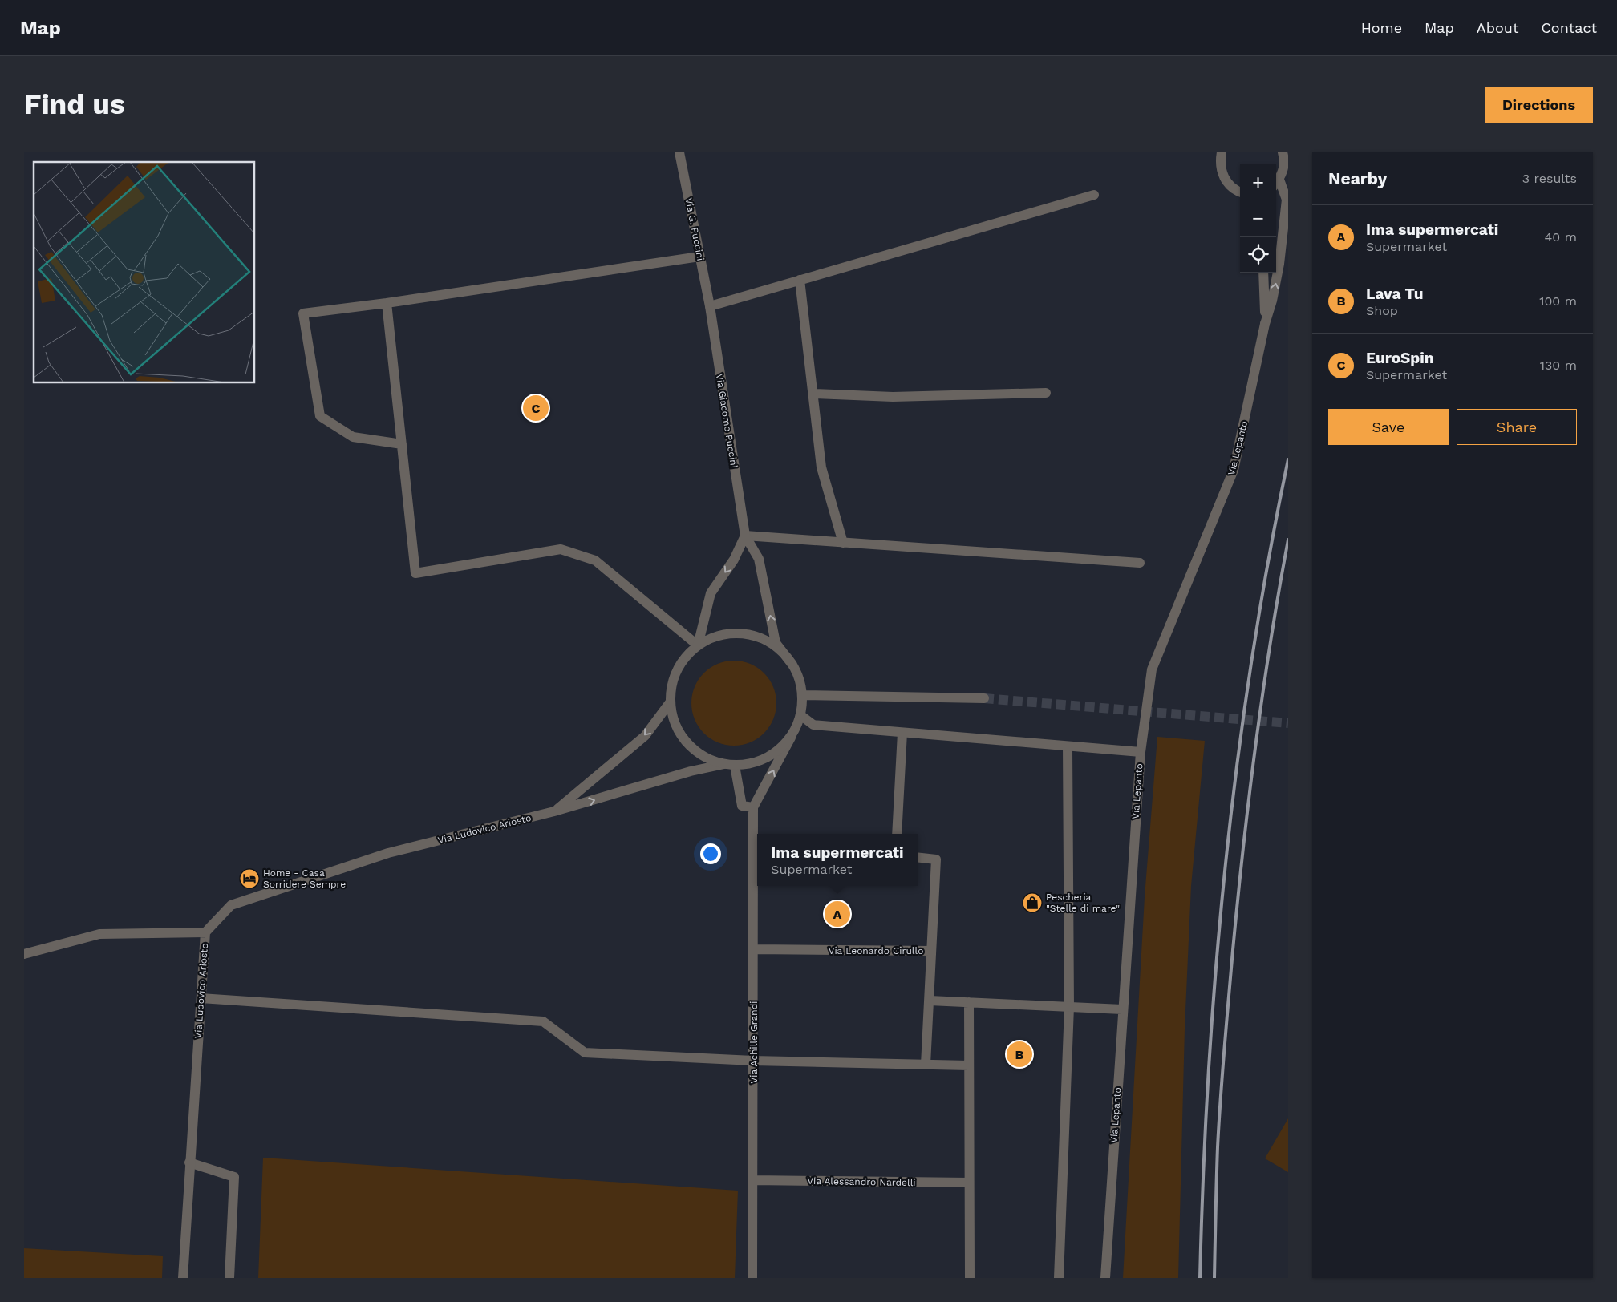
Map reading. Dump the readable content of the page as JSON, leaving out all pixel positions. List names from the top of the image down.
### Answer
{
  "streets": {
    "street": [
      "Via G. Puccini",
      "Via Giacomo Puccini",
      "Via Lepanto",
      "Via Ludovico Ariosto",
      "Via Leonardo Cirullo",
      "Via Achille Grandi",
      "Via Alessandro Nardelli"
    ]
  },
  "crossings": [
    ["Via G. Puccini", "Via Giacomo Puccini"],
    ["Via Giacomo Puccini", "Via Ludovico Ariosto"],
    ["Via Leonardo Cirullo", "Via Achille Grandi"],
    ["Via Achille Grandi", "Via Alessandro Nardelli"]
  ],
  "one_way": ["Via Giacomo Puccini"],
  "places": {
    "hotel": ["Home - Casa Sorridere Sempre"],
    "shop": ["Pescheria \"Stelle di mare\""]
  },
  "page": {
    "header": "Map",
    "nav": [
      "Home",
      "Map",
      "About",
      "Contact"
    ],
    "buttons": [
      "Directions",
      ["Save", "Share"]
    ],
    "title": "Find us",
    "heading": ["Nearby", "3 results"],
    "map_buttons": ["+", "−"],
    "list": [
      {
        "mark": "A",
        "name": "Ima supermercati",
        "note": "Supermarket",
        "value": "40 m"
      },
      {
        "mark": "B",
        "name": "Lava Tu",
        "note": "Shop",
        "value": "100 m"
      },
      {
        "mark": "C",
        "name": "EuroSpin",
        "note": "Supermarket",
        "value": "130 m"
      }
    ],
    "pins": ["C", "A", "B"],
    "popup": ["Ima supermercati", "Supermarket"]
  }
}
